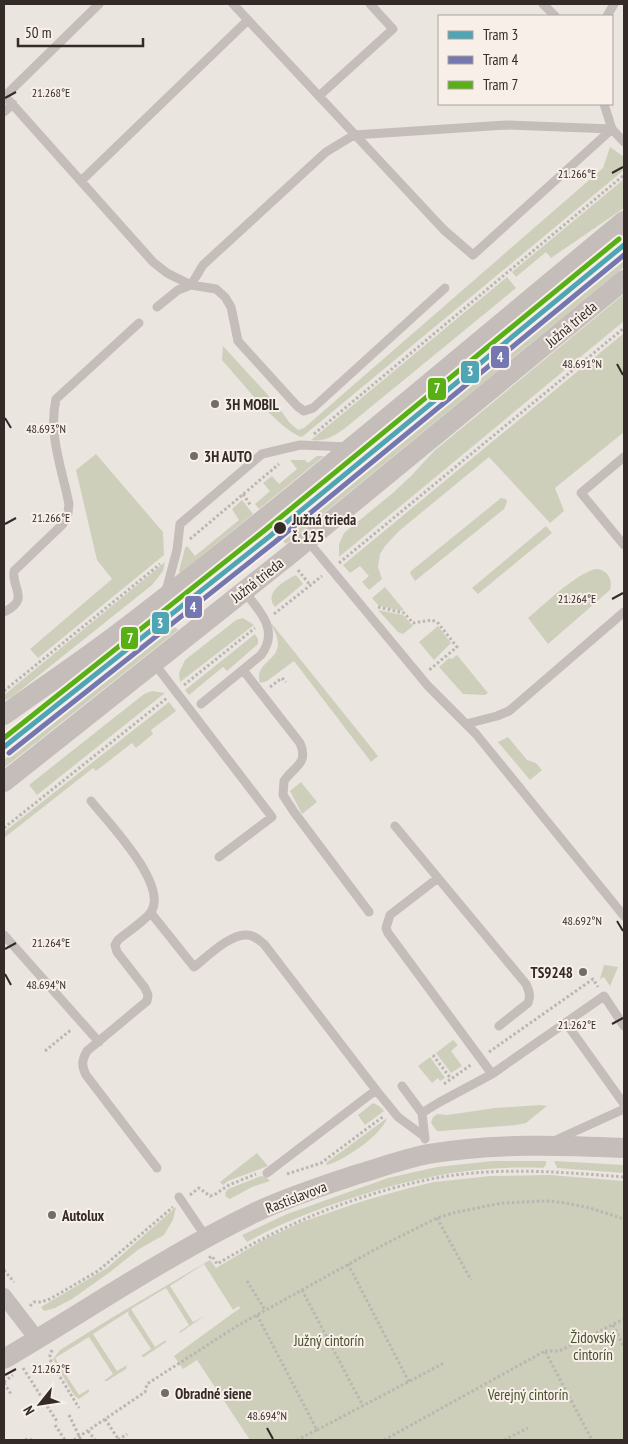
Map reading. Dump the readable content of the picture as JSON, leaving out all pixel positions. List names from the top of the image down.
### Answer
{
  "streets": {
    "street": ["Južná trieda", "Rastislavova"]
  },
  "parks": ["Židovský cintorín", "Južný cintorín", "Verejný cintorín"],
  "places": [
    "3H MOBIL",
    "3H AUTO",
    "Južná trieda č. 125",
    "TS9248",
    "Autolux",
    "Obradné siene"
  ],
  "lines": ["tram line 7", "tram line 3", "tram line 4"],
  "legend": ["Tram 3", "Tram 4", "Tram 7"],
  "scale_bar": "50 m",
  "north": "bottom left",
  "coordinates": [
    "21.268°E",
    "21.266°E",
    "48.691°N",
    "48.693°N",
    "21.264°E",
    "48.692°N",
    "48.694°N",
    "21.262°E"
  ]
}
